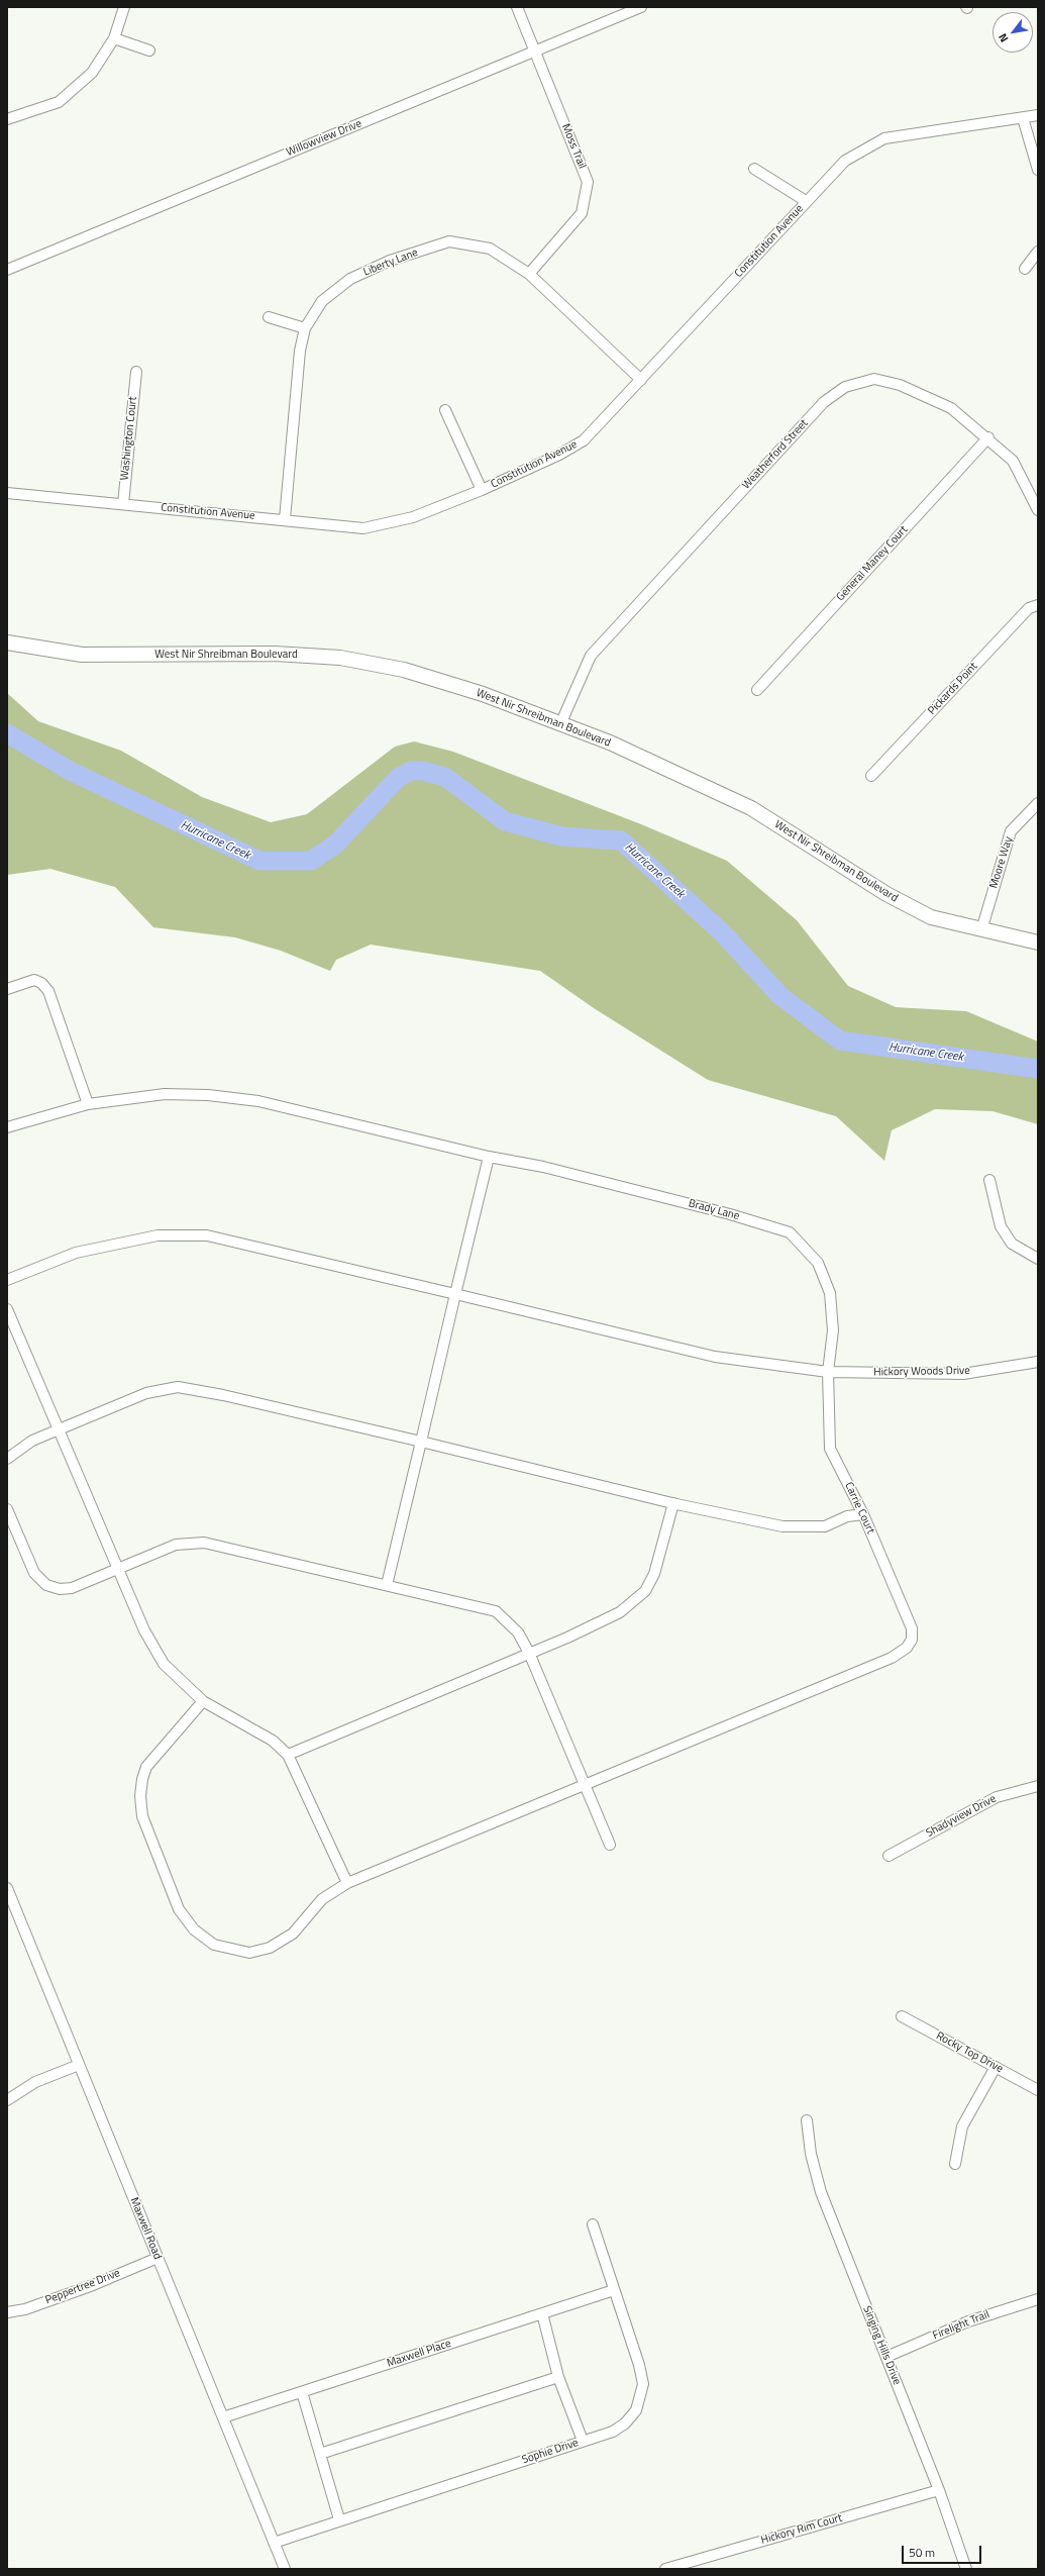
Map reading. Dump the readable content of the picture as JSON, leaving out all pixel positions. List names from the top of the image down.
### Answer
{
  "streets": {
    "main road": ["West Nir Shreibman Boulevard"],
    "street": [
      "Willowview Drive",
      "Moss Trail",
      "Constitution Avenue",
      "Liberty Lane",
      "Washington Court",
      "Weatherford Street",
      "General Maney Court",
      "Pickards Point",
      "Moore Way",
      "Brady Lane",
      "Hickory Woods Drive",
      "Carrie Court",
      "Shadyview Drive",
      "Rocky Top Drive",
      "Maxwell Road",
      "Peppertree Drive",
      "Firelight Trail",
      "Singing Hills Drive",
      "Maxwell Place",
      "Sophie Drive",
      "Hickory Rim Court"
    ]
  },
  "crossings": [
    ["Willowview Drive", "Moss Trail"],
    ["Moss Trail", "Liberty Lane"],
    ["Constitution Avenue", "Liberty Lane"],
    ["Constitution Avenue", "Washington Court"],
    ["Weatherford Street", "General Maney Court"],
    ["Weatherford Street", "West Nir Shreibman Boulevard"],
    ["West Nir Shreibman Boulevard", "Moore Way"],
    ["Brady Lane", "Hickory Woods Drive"],
    ["Brady Lane", "Carrie Court"],
    ["Hickory Woods Drive", "Carrie Court"],
    ["Maxwell Road", "Peppertree Drive"],
    ["Maxwell Road", "Maxwell Place"],
    ["Maxwell Road", "Sophie Drive"],
    ["Firelight Trail", "Singing Hills Drive"],
    ["Singing Hills Drive", "Hickory Rim Court"],
    ["Maxwell Place", "Sophie Drive"]
  ],
  "water": ["Hurricane Creek"],
  "scale_bar": "50 m",
  "north": "bottom left"
}
